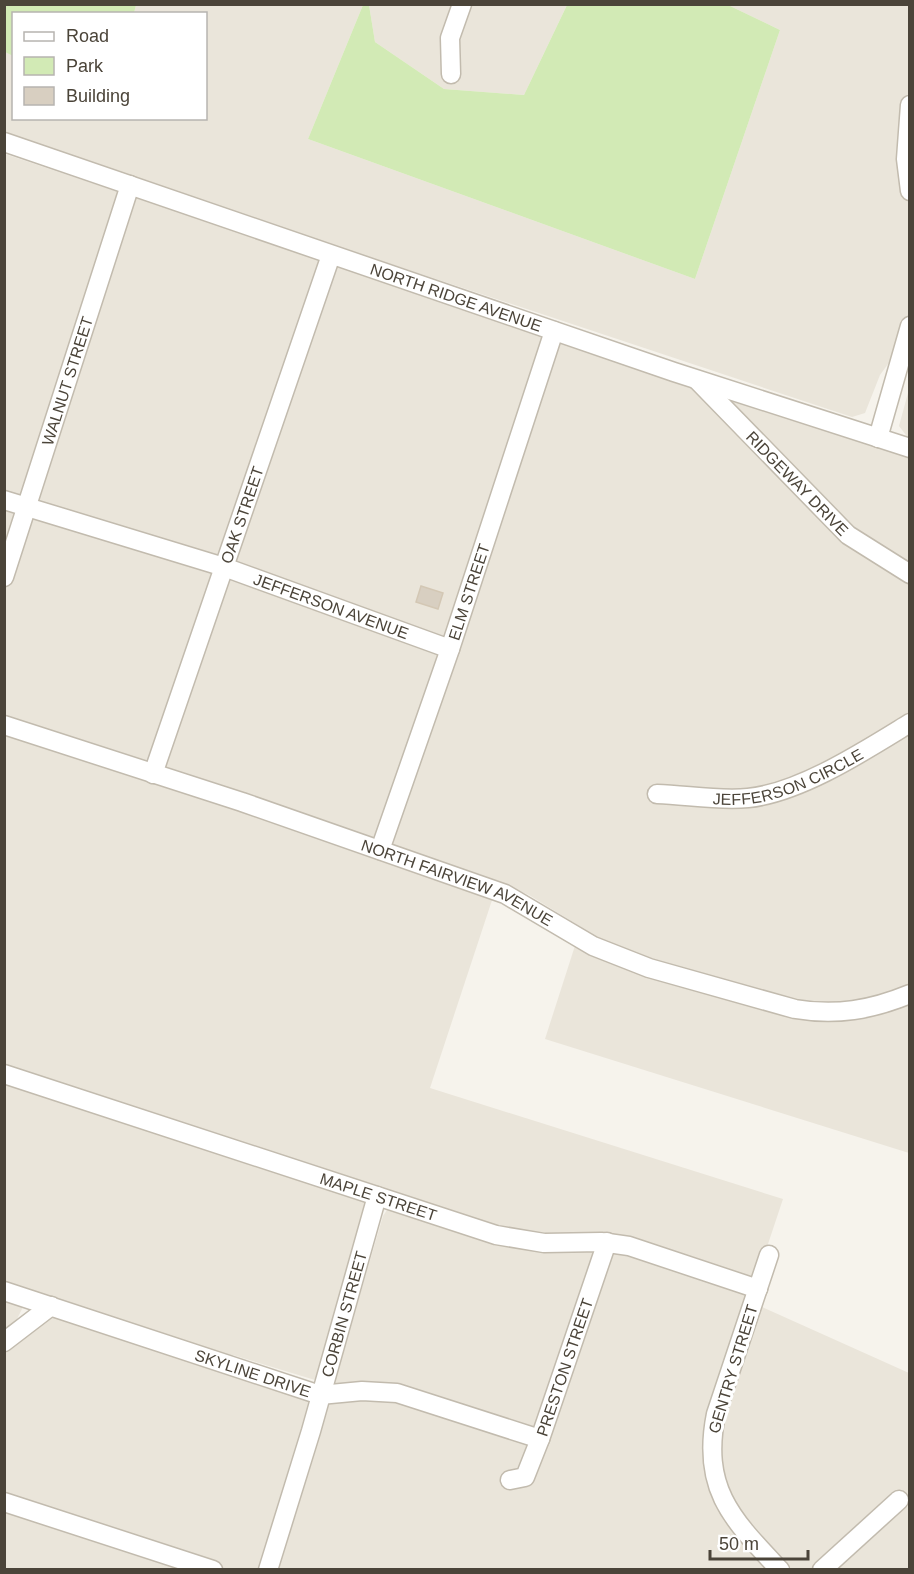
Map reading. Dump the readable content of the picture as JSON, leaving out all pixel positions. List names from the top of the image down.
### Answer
{
  "streets": {
    "street": [
      "NORTH RIDGE AVENUE",
      "WALNUT STREET",
      "RIDGEWAY DRIVE",
      "OAK STREET",
      "ELM STREET",
      "JEFFERSON AVENUE",
      "JEFFERSON CIRCLE",
      "NORTH FAIRVIEW AVENUE",
      "MAPLE STREET",
      "CORBIN STREET",
      "PRESTON STREET",
      "GENTRY STREET",
      "SKYLINE DRIVE"
    ]
  },
  "crossings": [
    ["NORTH RIDGE AVENUE", "WALNUT STREET"],
    ["NORTH RIDGE AVENUE", "RIDGEWAY DRIVE"],
    ["NORTH RIDGE AVENUE", "OAK STREET"],
    ["NORTH RIDGE AVENUE", "ELM STREET"],
    ["WALNUT STREET", "JEFFERSON AVENUE"],
    ["OAK STREET", "JEFFERSON AVENUE"],
    ["OAK STREET", "NORTH FAIRVIEW AVENUE"],
    ["ELM STREET", "JEFFERSON AVENUE"],
    ["ELM STREET", "NORTH FAIRVIEW AVENUE"],
    ["MAPLE STREET", "CORBIN STREET"],
    ["MAPLE STREET", "PRESTON STREET"],
    ["MAPLE STREET", "GENTRY STREET"],
    ["CORBIN STREET", "SKYLINE DRIVE"],
    ["PRESTON STREET", "SKYLINE DRIVE"]
  ],
  "legend": ["Road", "Park", "Building"],
  "scale_bar": "50 m"
}
